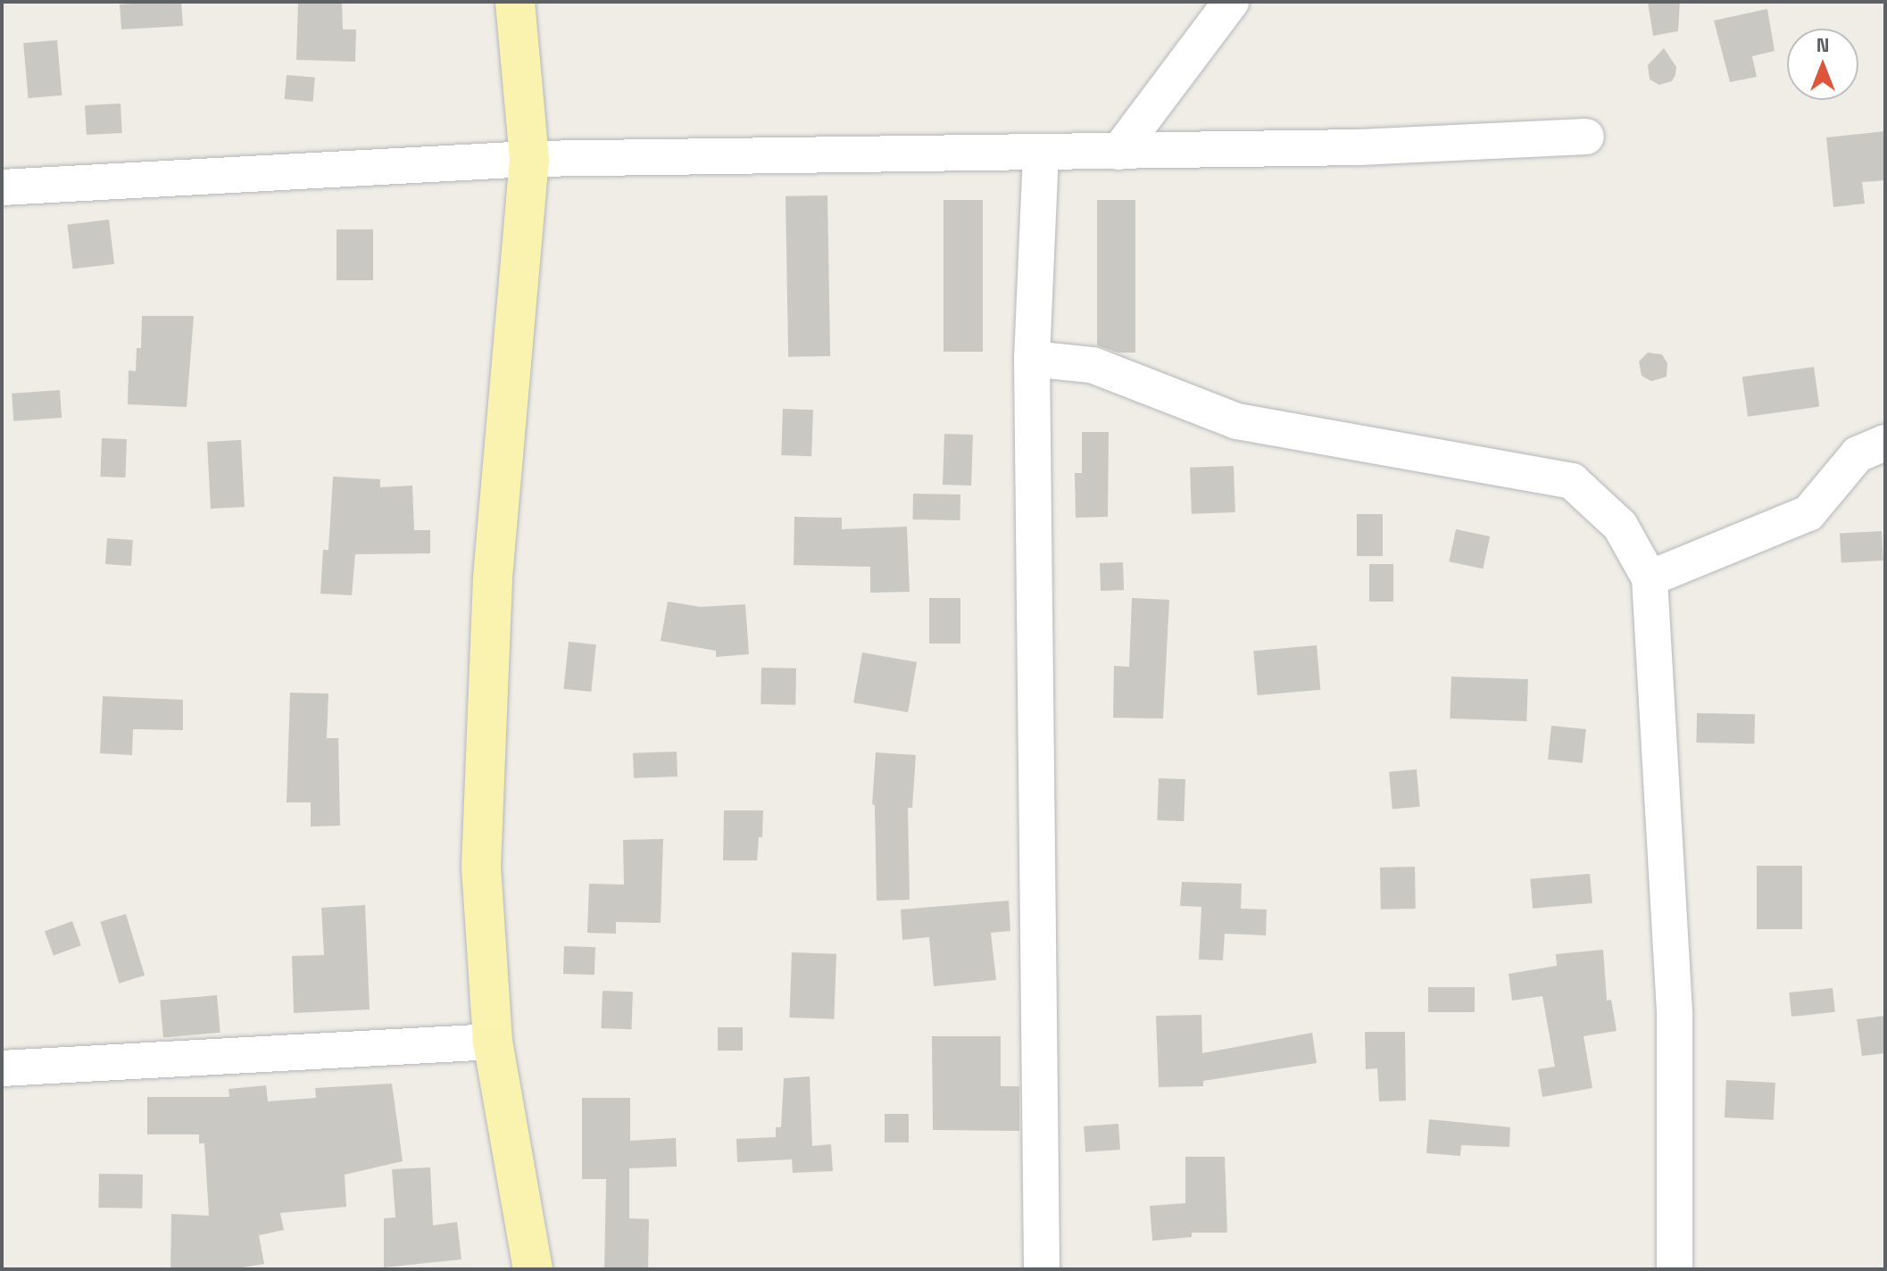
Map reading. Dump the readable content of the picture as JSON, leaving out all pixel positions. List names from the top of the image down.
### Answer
{
  "north": "top"
}
